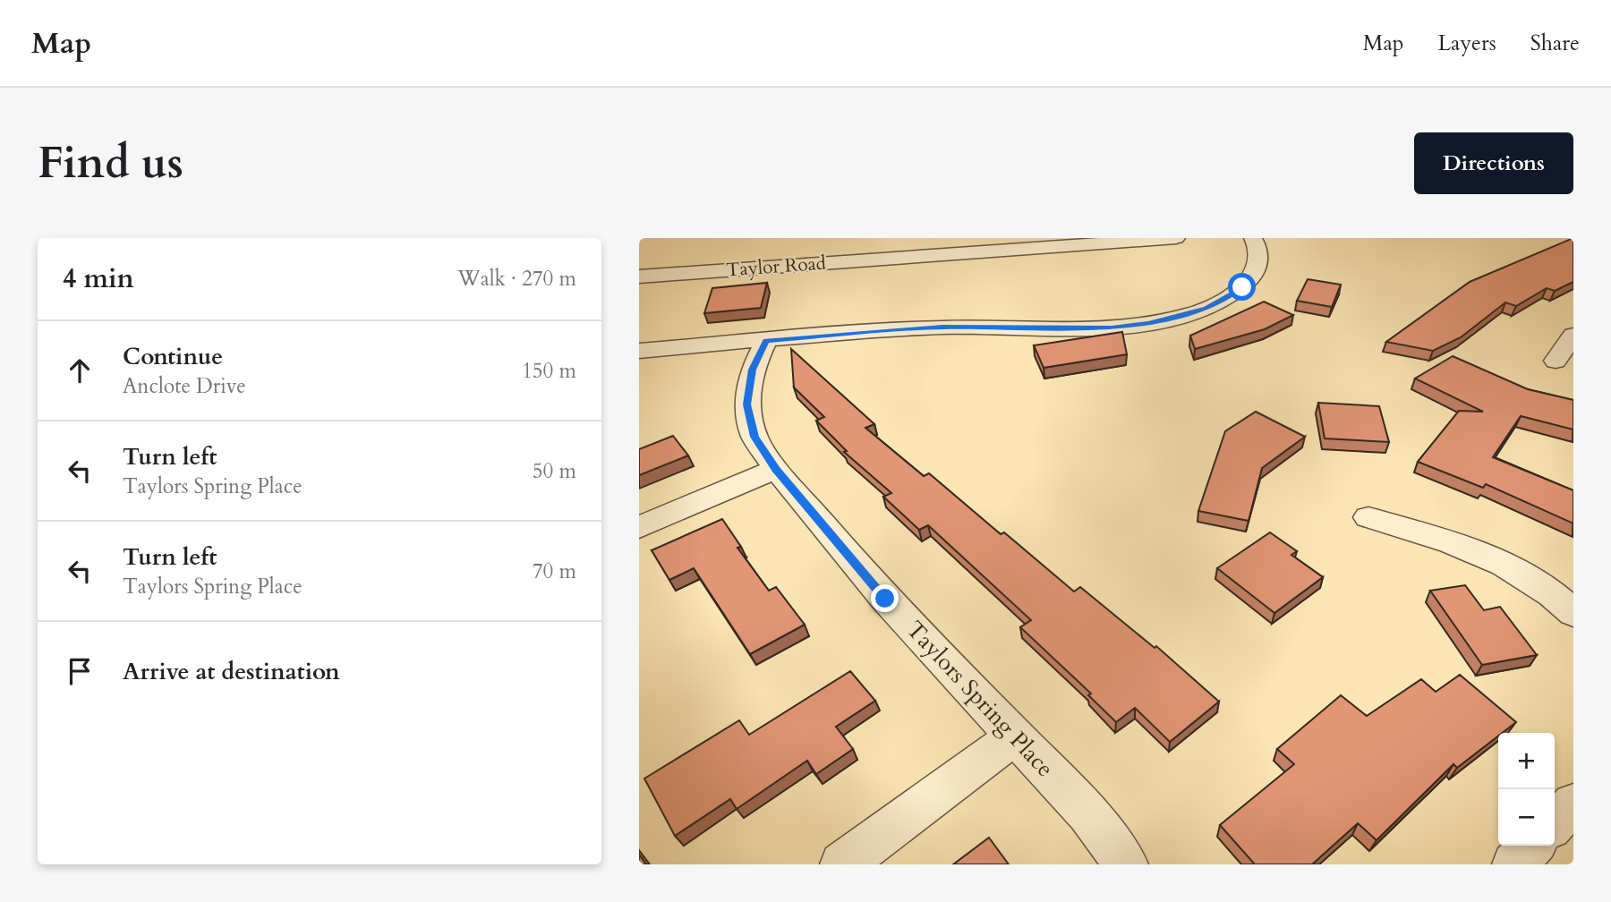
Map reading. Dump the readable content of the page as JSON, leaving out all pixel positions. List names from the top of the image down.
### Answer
{
  "streets": {
    "street": ["Taylor Road", "Taylors Spring Place"]
  },
  "page": {
    "header": "Map",
    "nav": ["Map", "Layers", "Share"],
    "buttons": "Directions",
    "title": "Find us",
    "heading": ["4 min", "Walk · 270 m"],
    "list": [
      ["Continue", "Anclote Drive", "150 m"],
      ["Turn left", "Taylors Spring Place", "50 m"],
      ["Turn left", "Taylors Spring Place", "70 m"],
      "Arrive at destination"
    ],
    "map_buttons": ["+", "−"]
  }
}
